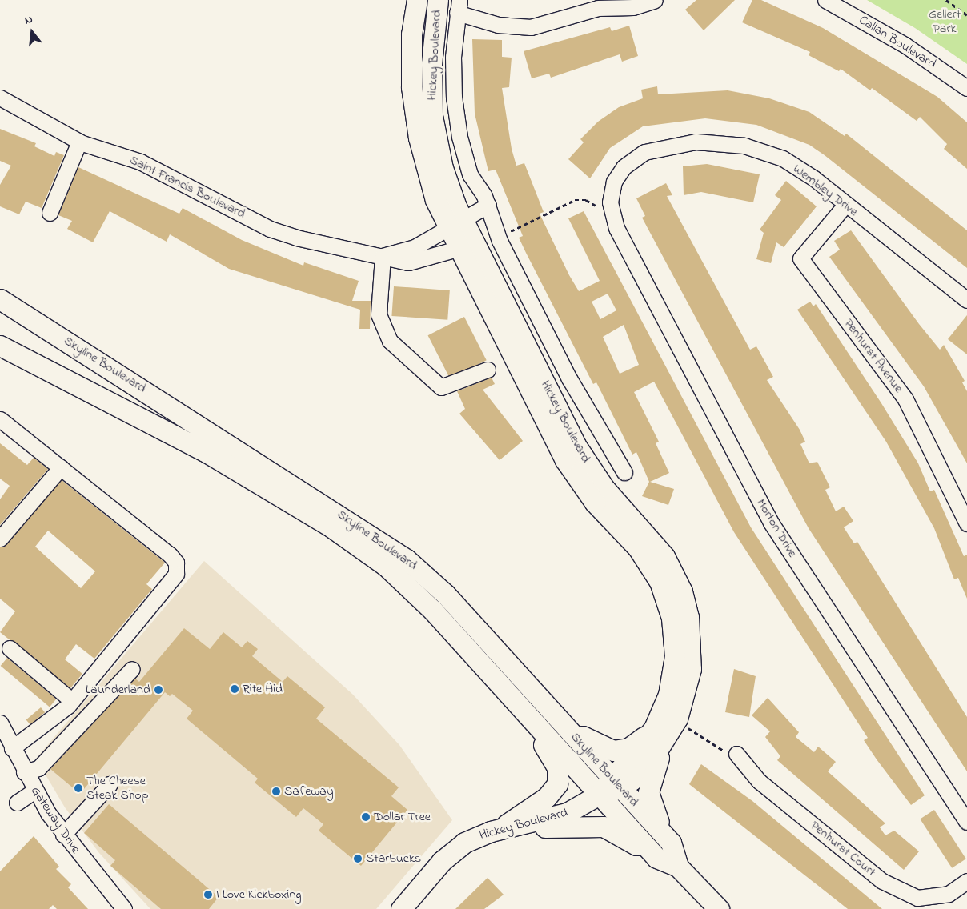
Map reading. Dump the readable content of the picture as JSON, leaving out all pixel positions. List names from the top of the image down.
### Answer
{
  "streets": {
    "main road": ["Hickey Boulevard", "Skyline Boulevard"],
    "street": [
      "Callan Boulevard",
      "Saint Francis Boulevard",
      "Wembley Drive",
      "Penhurst Avenue",
      "Morton Drive",
      "Gateway Drive",
      "Penhurst Court"
    ]
  },
  "crossings": [
    ["Hickey Boulevard", "Saint Francis Boulevard"],
    ["Hickey Boulevard", "Skyline Boulevard"],
    ["Wembley Drive", "Penhurst Avenue"],
    ["Wembley Drive", "Morton Drive"]
  ],
  "parks": ["Gellert Park"],
  "places": [
    "Rite Aid",
    "Launderland",
    "The Cheese Steak Shop",
    "Safeway",
    "Dollar Tree",
    "Starbucks",
    "I Love Kickboxing"
  ],
  "north": "top"
}
